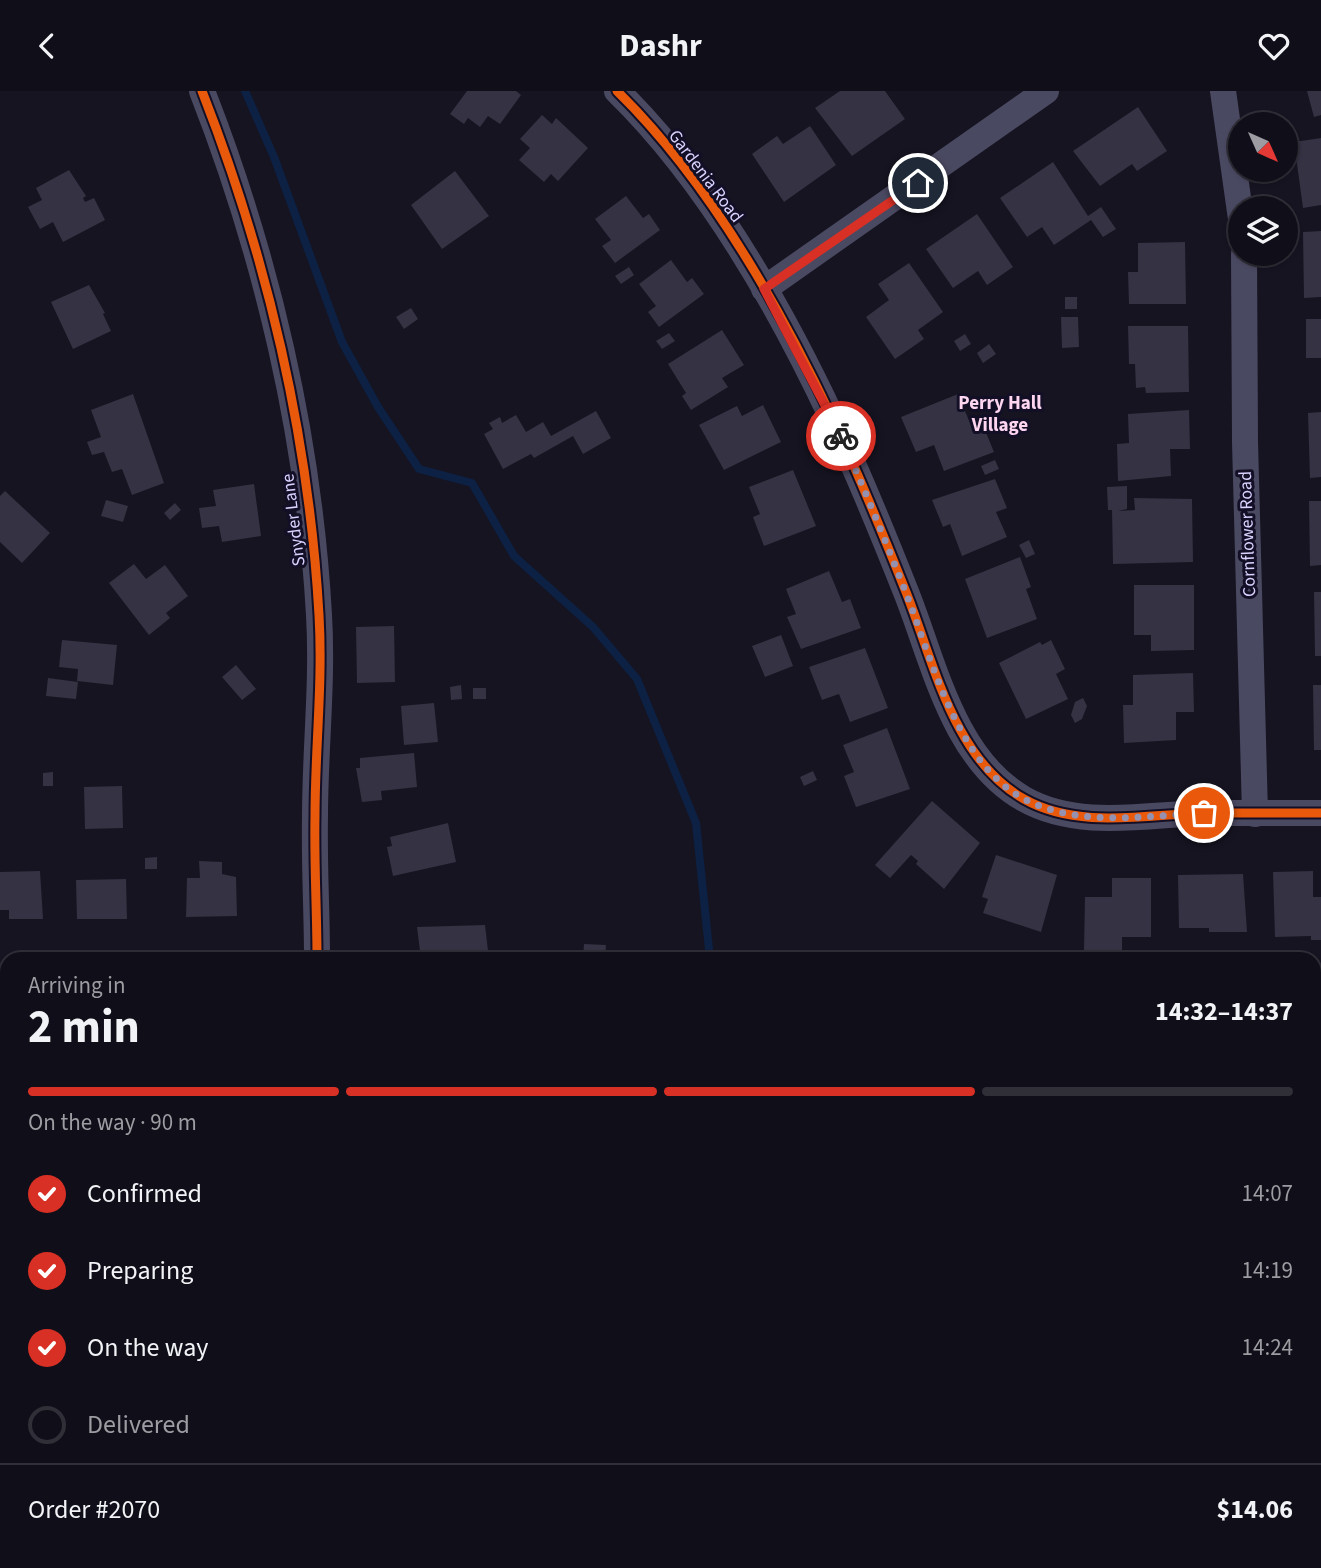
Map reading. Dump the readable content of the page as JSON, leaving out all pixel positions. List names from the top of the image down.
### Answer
{
  "streets": {
    "street": ["Gardenia Road", "Snyder Lane", "Cornflower Road"]
  },
  "crossings": [
    ["Gardenia Road", "Cornflower Road"]
  ],
  "districts": ["Perry Hall Village"],
  "north": "bottom right",
  "page": {
    "header": "Dashr",
    "heading": ["2 min", "Arriving in", "14:32–14:37"],
    "panel": ["Order #2070", "$14.06"],
    "bar": "On the way · 90 m",
    "list": [
      ["Confirmed", "14:07"],
      ["Preparing", "14:19"],
      ["On the way", "14:24"],
      "Delivered"
    ]
  }
}
